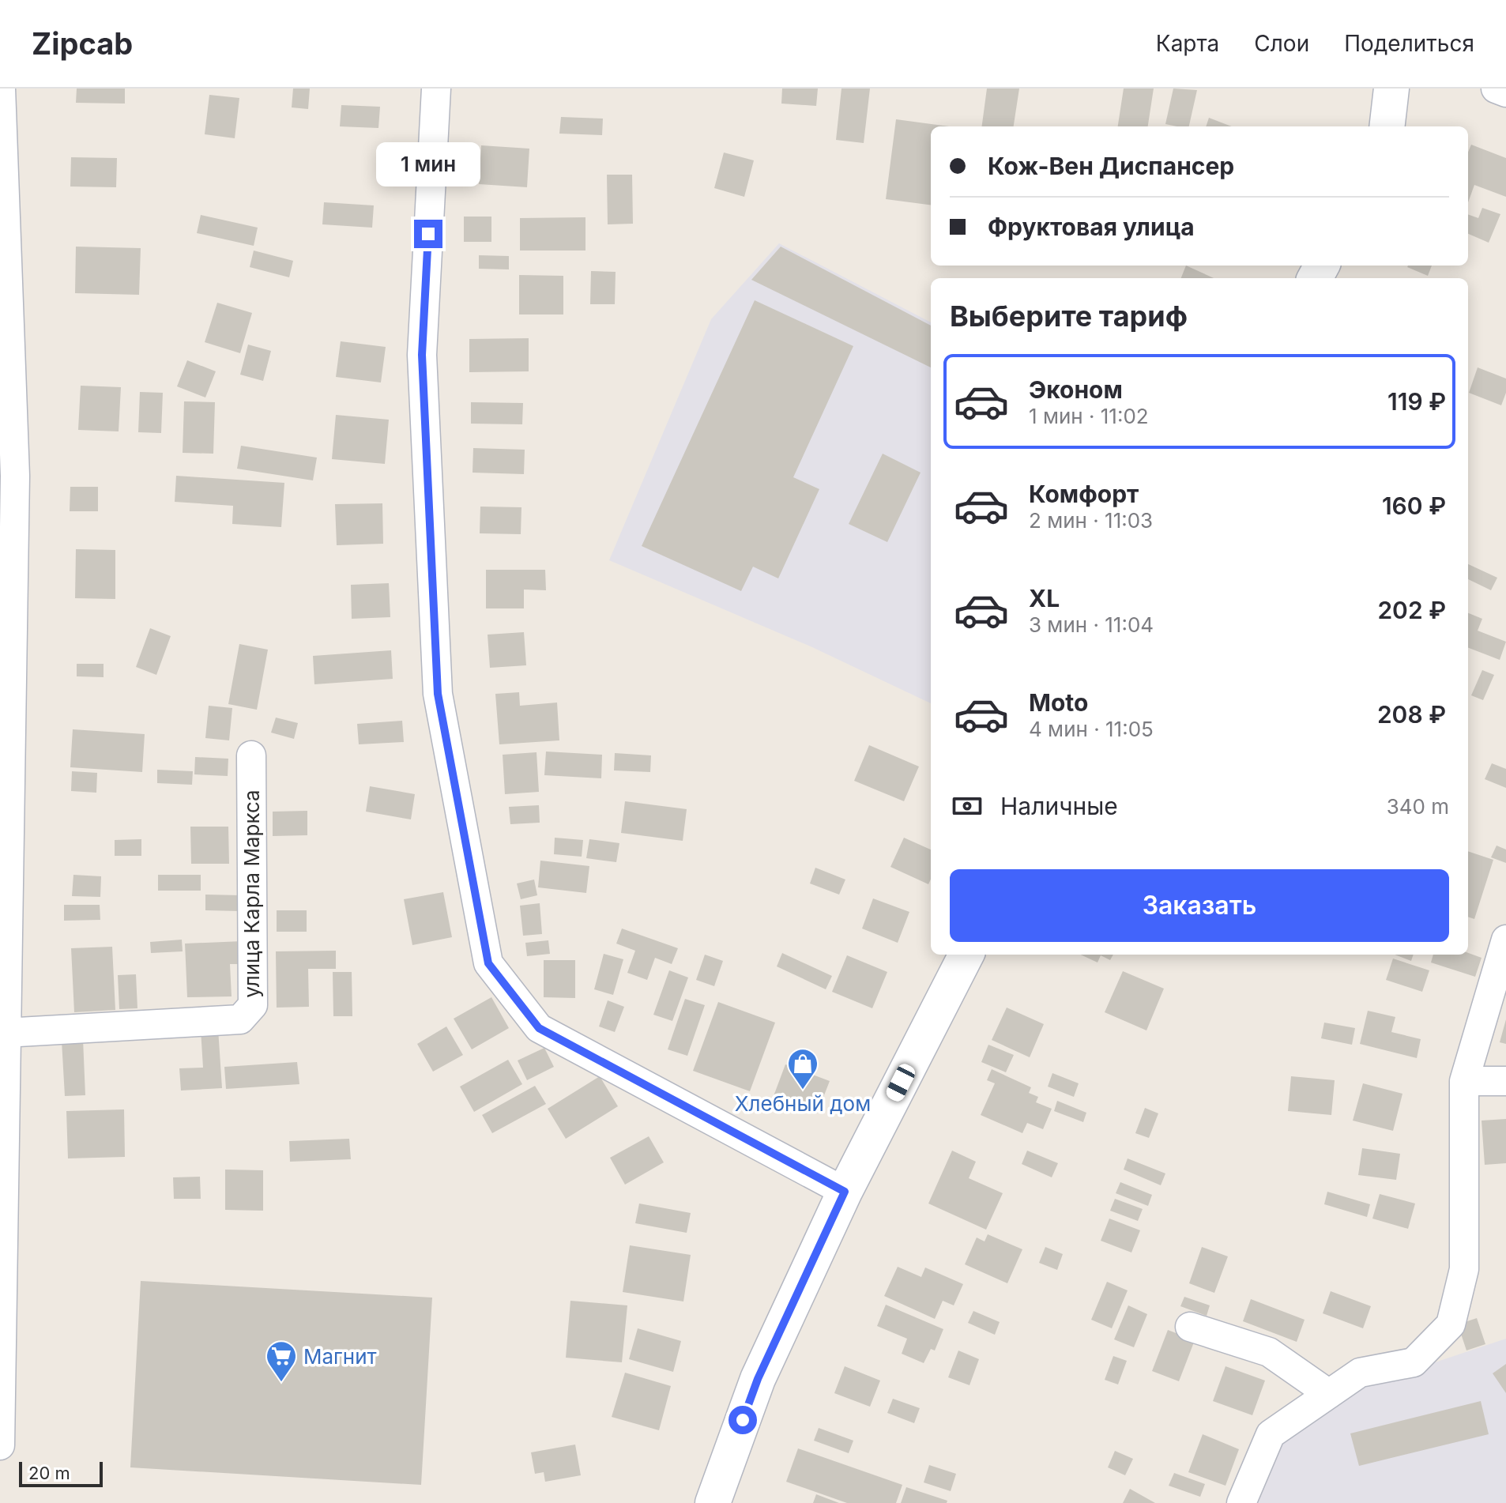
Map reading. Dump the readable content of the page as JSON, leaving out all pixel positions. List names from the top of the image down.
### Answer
{
  "streets": {
    "street": ["улица Карла Маркса"]
  },
  "places": {
    "shop": ["Хлебный дом"],
    "supermarket": ["Магнит"]
  },
  "scale_bar": "20 m",
  "page": {
    "header": "Zipcab",
    "nav": ["Карта", "Слои", "Поделиться"],
    "banner": ["Кож-Вен Диспансер", "Фруктовая улица"],
    "bubble": "1 мин",
    "heading": "Выберите тариф",
    "list": [
      {
        "name": "Эконом",
        "note": "1 мин · 11:02",
        "value": "119 ₽"
      },
      {
        "name": "Комфорт",
        "note": "2 мин · 11:03",
        "value": "160 ₽"
      },
      {
        "name": "XL",
        "note": "3 мин · 11:04",
        "value": "202 ₽"
      },
      {
        "name": "Moto",
        "note": "4 мин · 11:05",
        "value": "208 ₽"
      }
    ],
    "pay": ["Наличные", "340 m"],
    "buttons": "Заказать",
    "scale": "20 m"
  }
}
